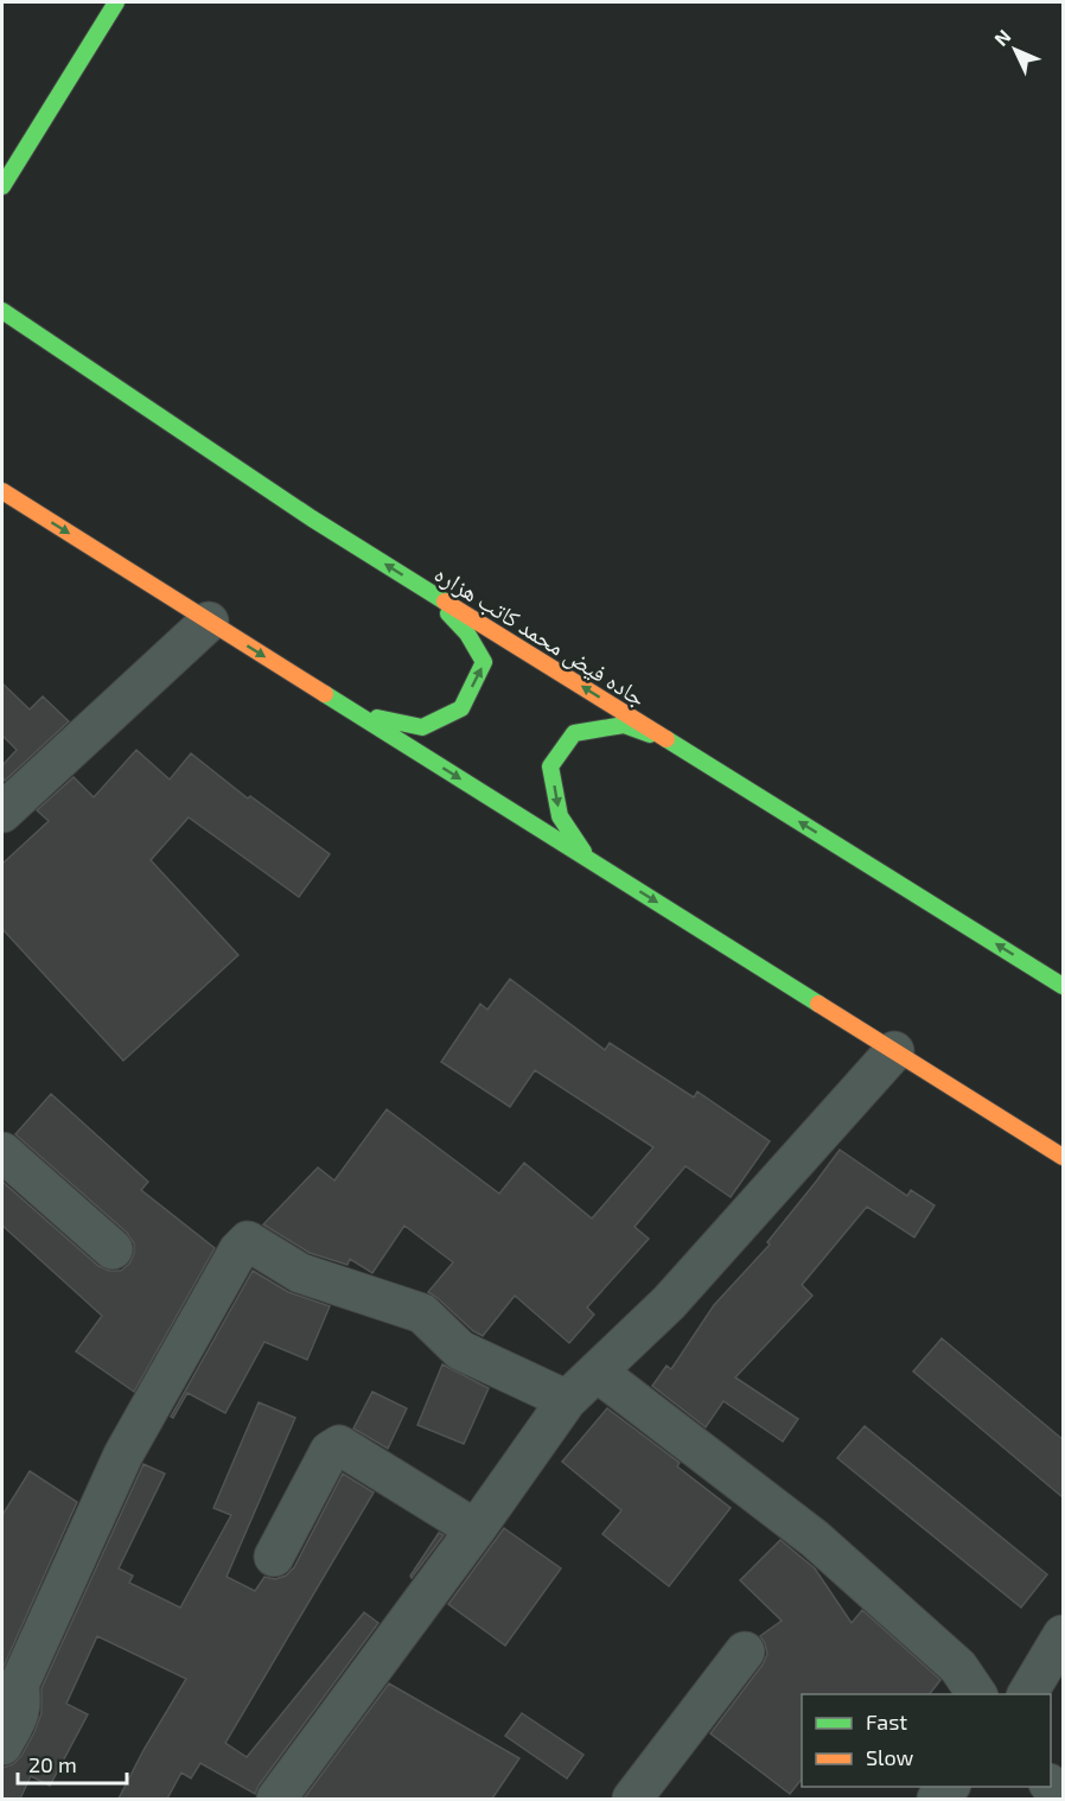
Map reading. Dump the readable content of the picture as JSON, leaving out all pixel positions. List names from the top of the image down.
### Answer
{
  "streets": {
    "main road": ["جاده فیض محمد کاتب هزاره"]
  },
  "legend": ["Fast", "Slow"],
  "scale_bar": "20 m",
  "north": "top left"
}
